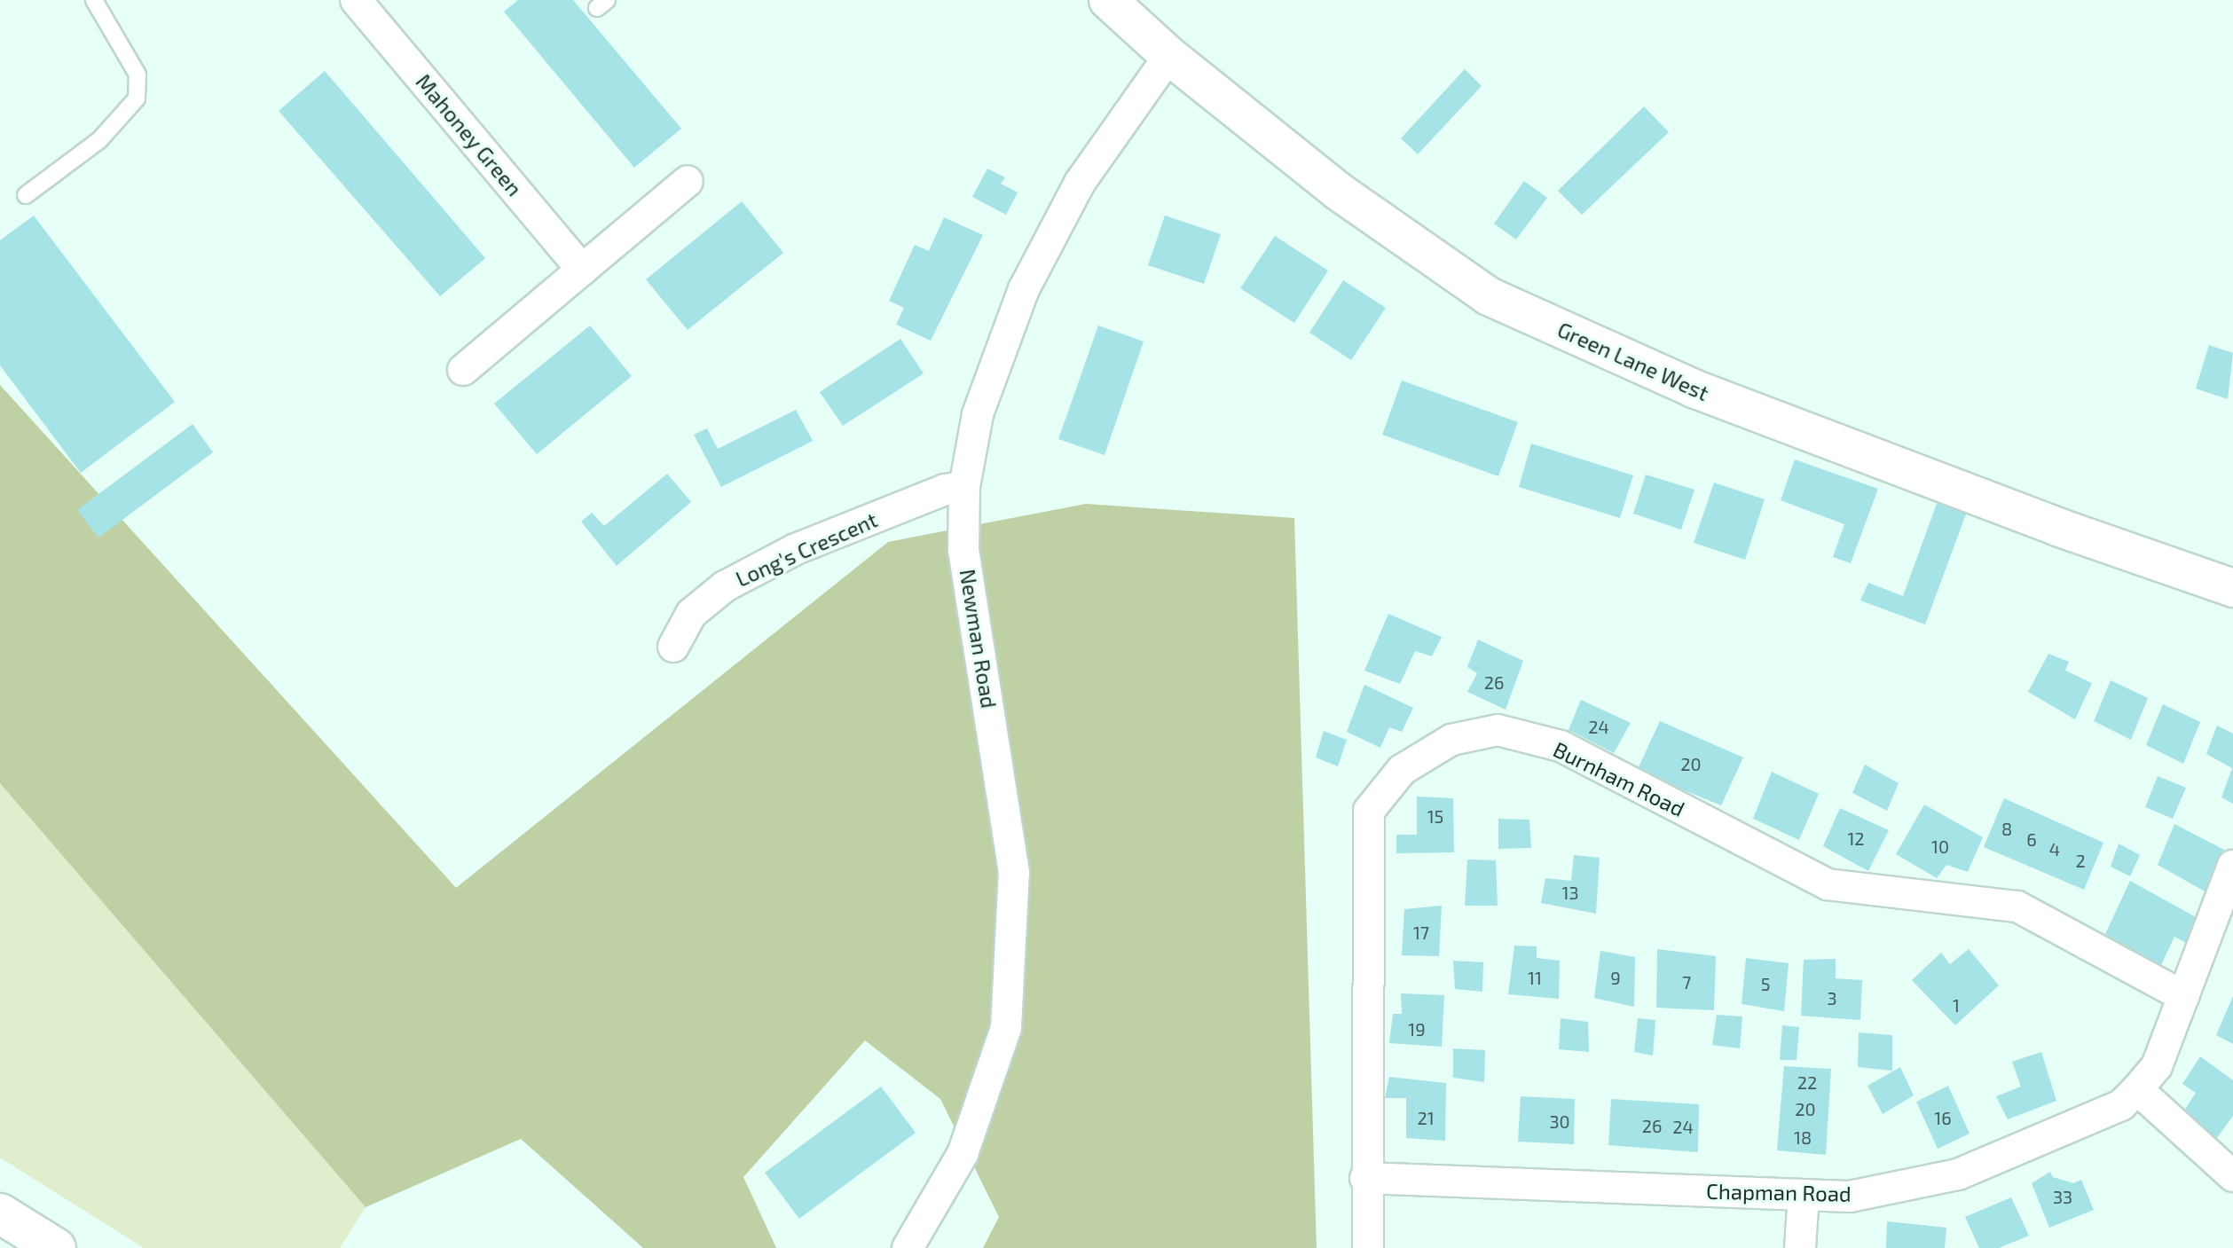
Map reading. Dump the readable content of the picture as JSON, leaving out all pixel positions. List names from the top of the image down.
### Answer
{
  "streets": {
    "street": [
      "Mahoney Green",
      "Green Lane West",
      "Long's Crescent",
      "Newman Road",
      "Burnham Road",
      "Chapman Road"
    ]
  },
  "crossings": [
    ["Green Lane West", "Newman Road"],
    ["Long's Crescent", "Newman Road"],
    ["Burnham Road", "Chapman Road"]
  ],
  "house_numbers": [
    "26",
    "24",
    "20",
    "15",
    "8",
    "12",
    "6",
    "10",
    "4",
    "2",
    "13",
    "17",
    "11",
    "9",
    "7",
    "5",
    "3",
    "1",
    "19",
    "22",
    "20",
    "21",
    "16",
    "30",
    "26",
    "24",
    "18",
    "33"
  ]
}
